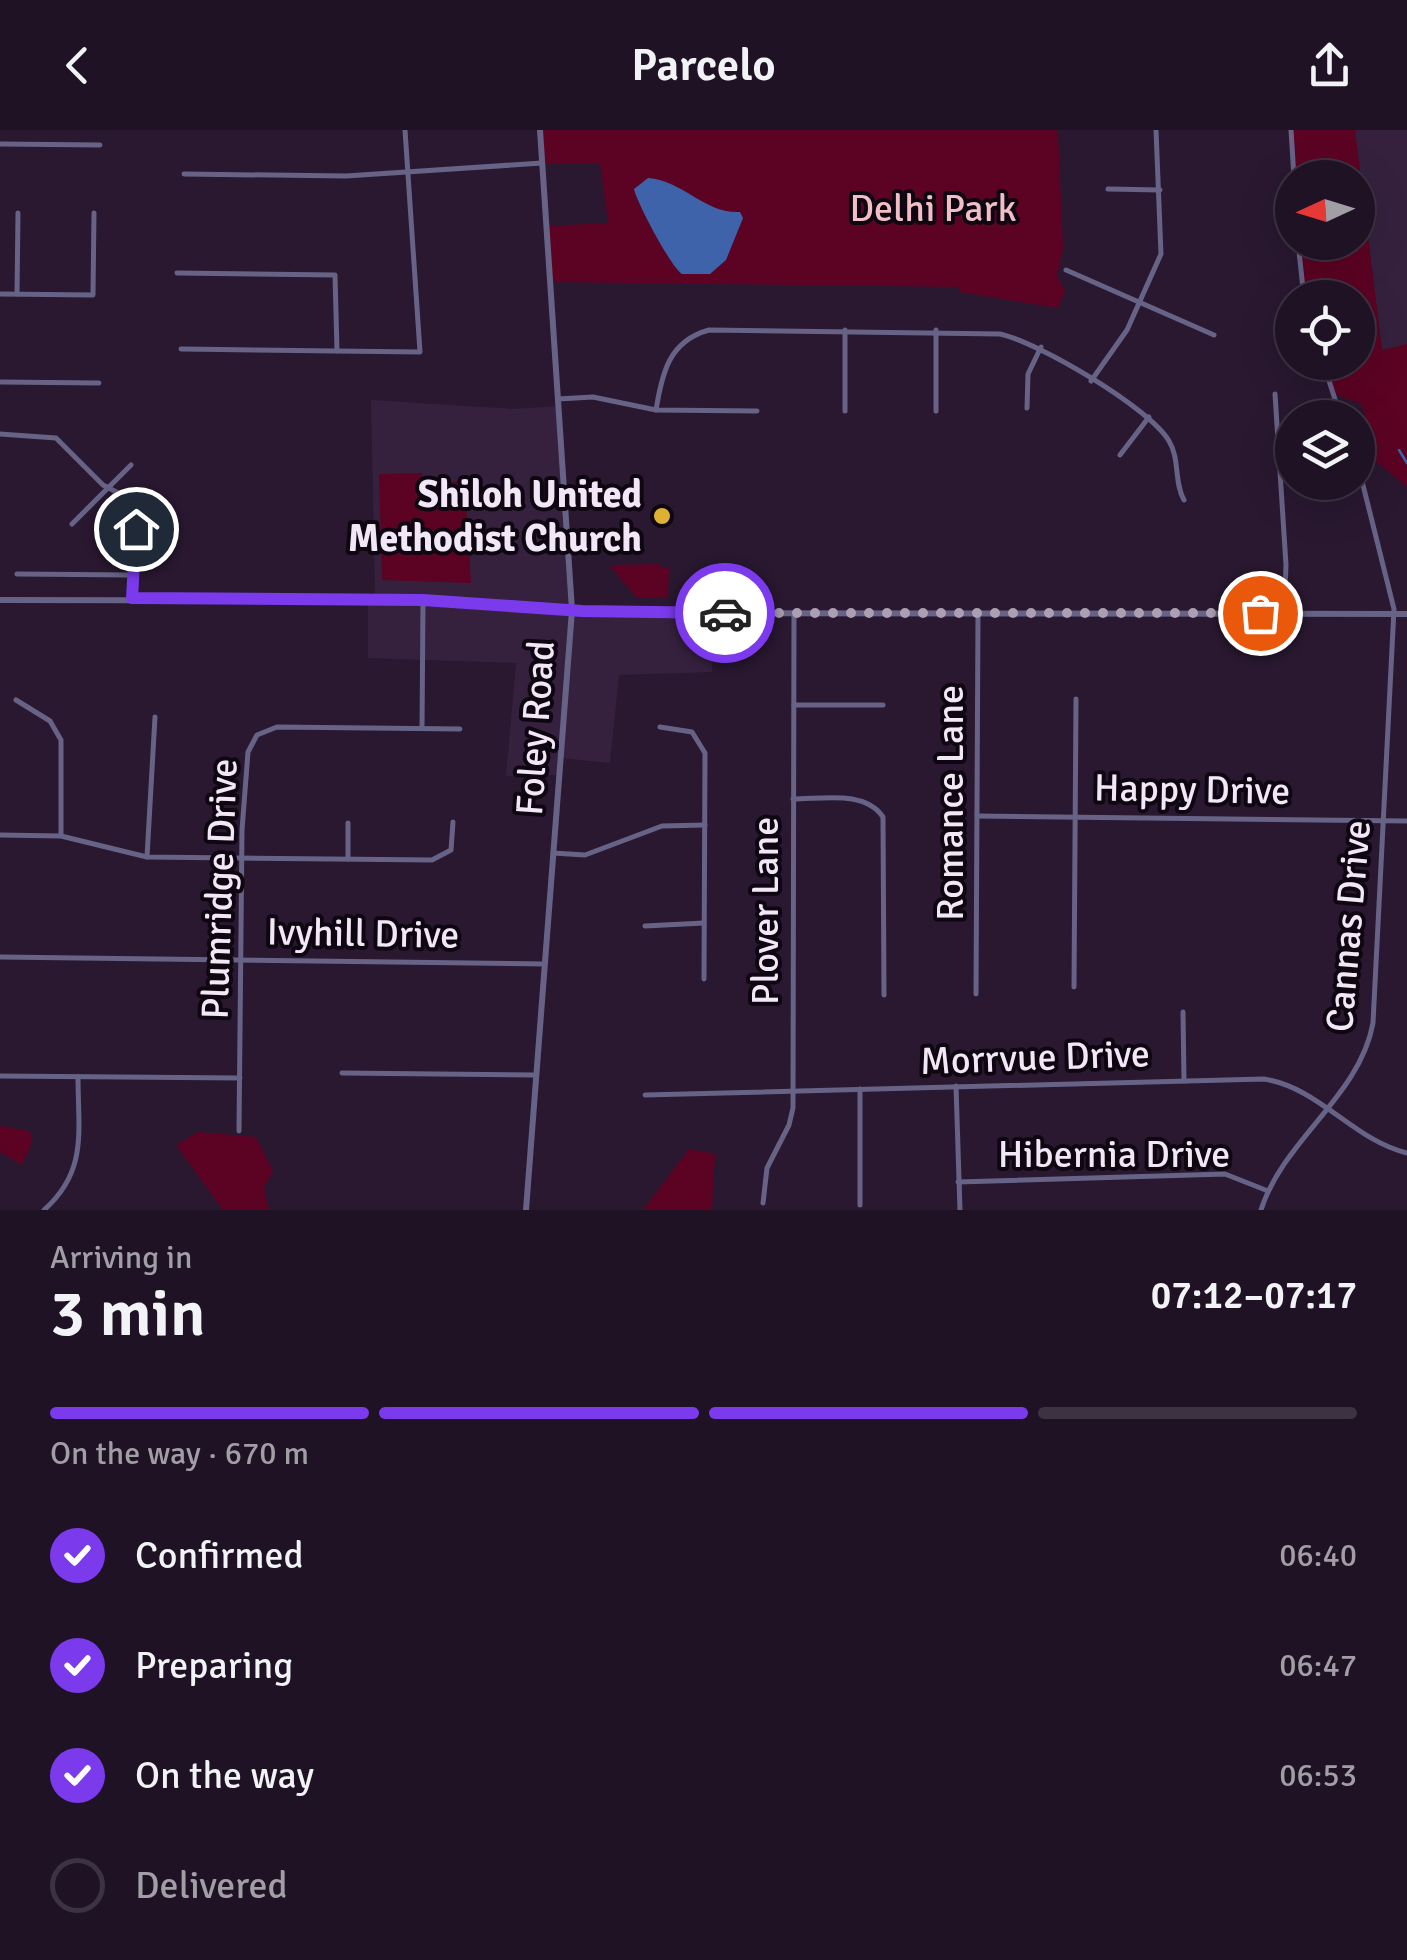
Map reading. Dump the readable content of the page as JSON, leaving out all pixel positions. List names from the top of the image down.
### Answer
{
  "streets": {
    "street": [
      "Foley Road",
      "Happy Drive",
      "Romance Lane",
      "Plumridge Drive",
      "Plover Lane",
      "Cannas Drive",
      "Ivyhill Drive",
      "Morrvue Drive",
      "Hibernia Drive"
    ]
  },
  "crossings": [
    ["Foley Road", "Ivyhill Drive"],
    ["Happy Drive", "Romance Lane"],
    ["Happy Drive", "Cannas Drive"],
    ["Plumridge Drive", "Ivyhill Drive"],
    ["Plover Lane", "Morrvue Drive"],
    ["Cannas Drive", "Morrvue Drive"],
    ["Cannas Drive", "Hibernia Drive"]
  ],
  "parks": ["Delhi Park"],
  "places": ["Shiloh United Methodist Church"],
  "north": "left",
  "page": {
    "header": "Parcelo",
    "heading": ["3 min", "Arriving in", "07:12–07:17"],
    "bar": "On the way · 670 m",
    "list": [
      ["Confirmed", "06:40"],
      ["Preparing", "06:47"],
      ["On the way", "06:53"],
      "Delivered"
    ]
  }
}
